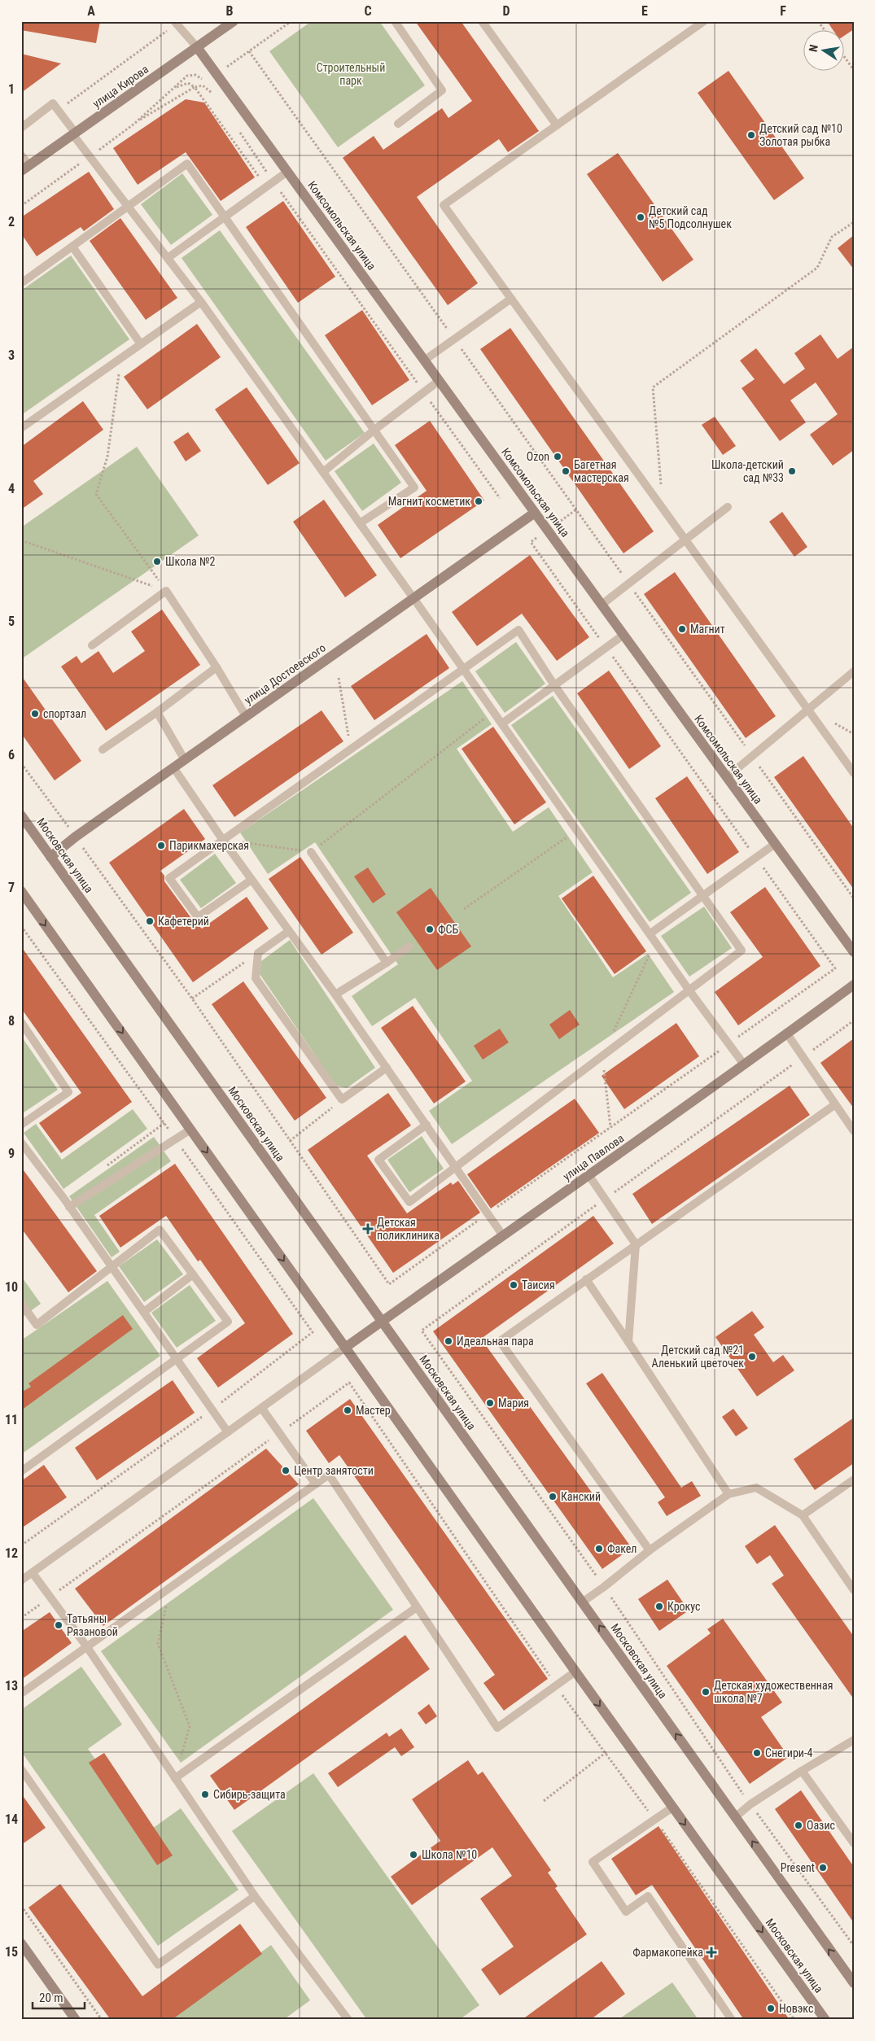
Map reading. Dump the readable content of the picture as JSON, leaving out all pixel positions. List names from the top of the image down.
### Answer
{
  "streets": {
    "main road": [
      "улица Кирова",
      "Комсомольская улица",
      "улица Достоевского",
      "Московская улица",
      "улица Павлова"
    ]
  },
  "crossings": [
    ["улица Кирова", "Комсомольская улица"],
    ["Комсомольская улица", "улица Достоевского"],
    ["улица Достоевского", "Московская улица"],
    ["Московская улица", "улица Павлова"]
  ],
  "parks": ["Строительный парк"],
  "places": {
    "other": [
      "Детский сад №10 Золотая рыбка",
      "Детский сад №5 Подсолнушек",
      "Ozon",
      "Багетная мастерская",
      "Школа-детский сад №33",
      "Магнит косметик",
      "Школа №2",
      "Магнит",
      "спортзал",
      "Парикмахерская",
      "Кафетерий",
      "ФСБ",
      "Таисия",
      "Идеальная пара",
      "Детский сад №21 Аленький цветочек",
      "Мария",
      "Мастер",
      "Центр занятости",
      "Канский",
      "Факел",
      "Крокус",
      "Татьяны Рязановой",
      "Детская художественная школа №7",
      "Снегири-4",
      "Сибирь-защита",
      "Оазис",
      "Школа №10",
      "Present",
      "Новэкс"
    ],
    "health": ["Детская поликлиника", "Фармакопейка"]
  },
  "scale_bar": "20 m",
  "north": "left",
  "grid": {
    "columns": [
      "A",
      "B",
      "C",
      "D",
      "E",
      "F"
    ],
    "rows": [
      "1",
      "2",
      "3",
      "4",
      "5",
      "6",
      "7",
      "8",
      "9",
      "10",
      "11",
      "12",
      "13",
      "14",
      "15"
    ]
  }
}
